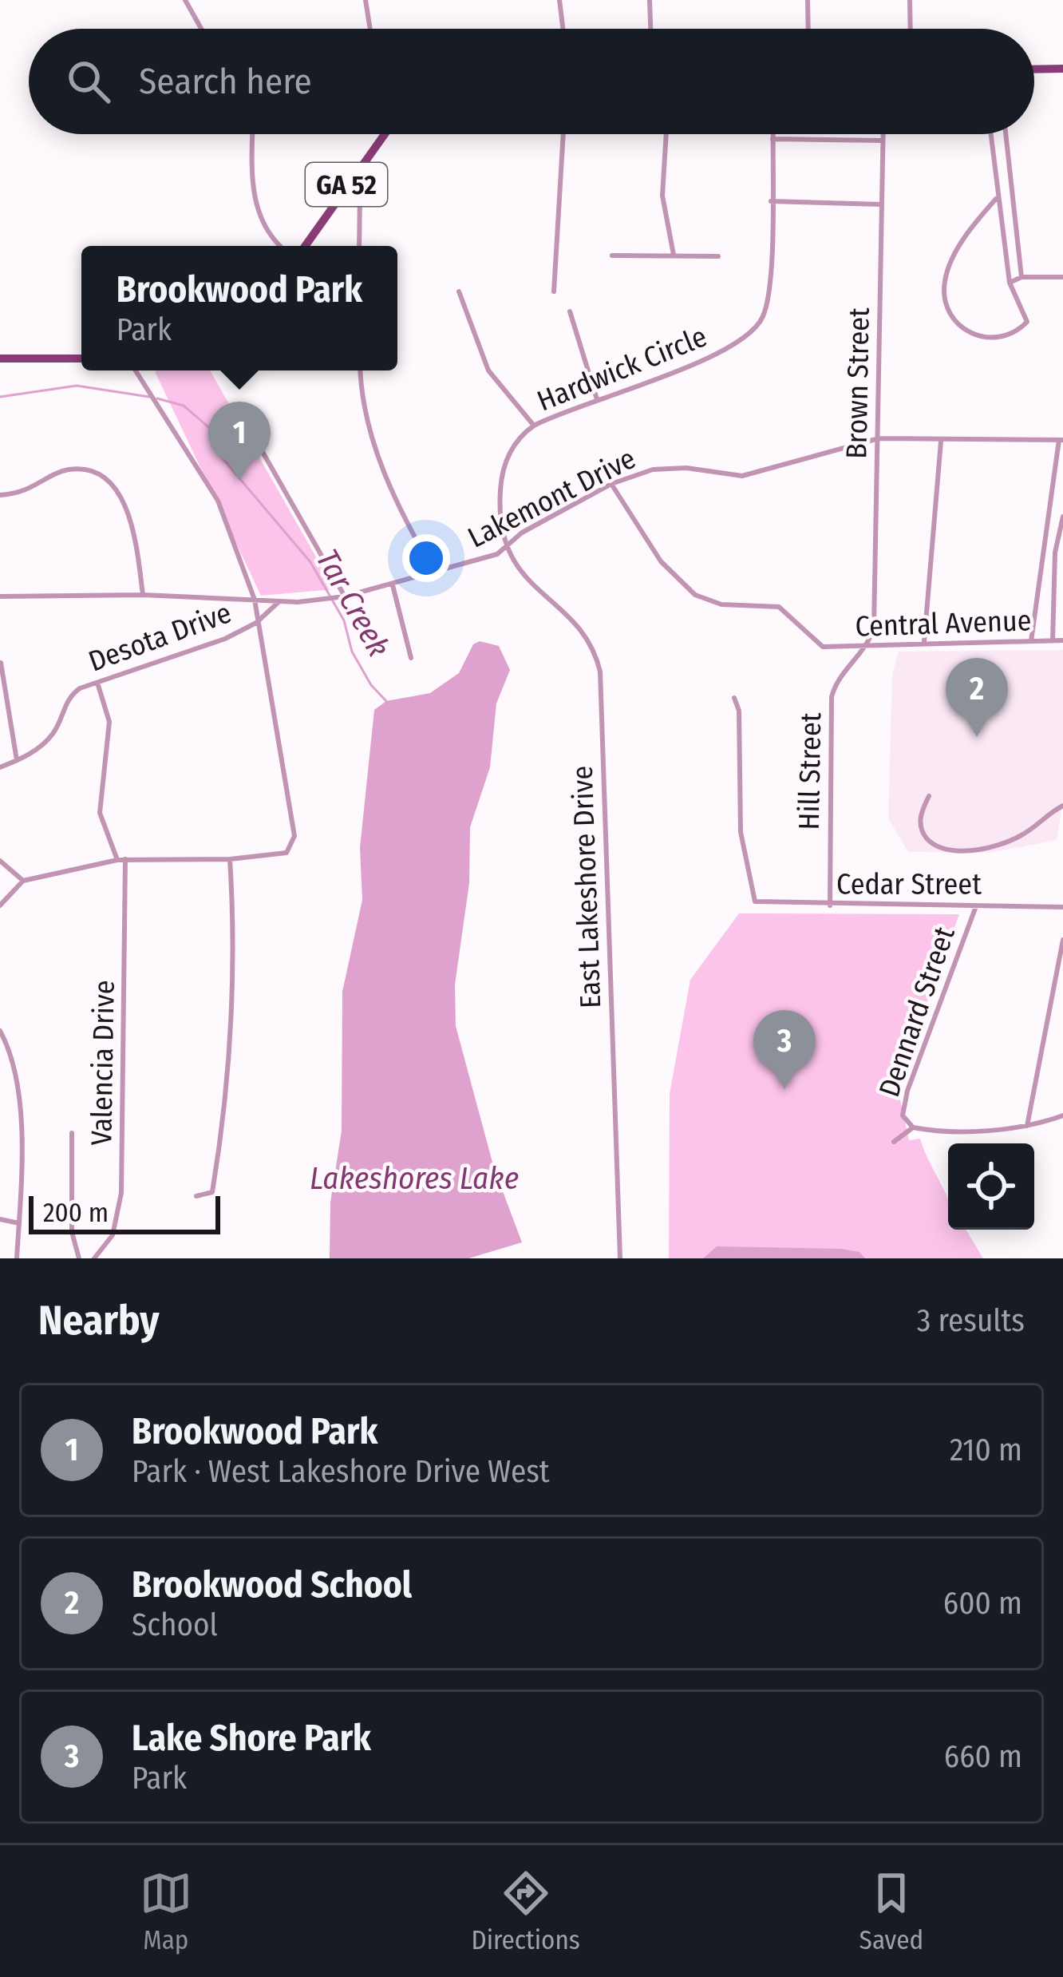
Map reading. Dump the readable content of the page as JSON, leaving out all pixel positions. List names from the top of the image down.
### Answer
{
  "streets": {
    "main road": ["GA 52"],
    "street": [
      "Hardwick Circle",
      "Brown Street",
      "Lakemont Drive",
      "Central Avenue",
      "Desota Drive",
      "Hill Street",
      "Cedar Street",
      "East Lakeshore Drive",
      "Dennard Street",
      "Valencia Drive"
    ]
  },
  "crossings": [
    ["Hardwick Circle", "Lakemont Drive"],
    ["Hardwick Circle", "East Lakeshore Drive"],
    ["Brown Street", "Lakemont Drive"],
    ["Brown Street", "Central Avenue"],
    ["Brown Street", "Hill Street"],
    ["Lakemont Drive", "Central Avenue"],
    ["Lakemont Drive", "Desota Drive"],
    ["Lakemont Drive", "East Lakeshore Drive"],
    ["Central Avenue", "Hill Street"],
    ["Hill Street", "Cedar Street"],
    ["Cedar Street", "Dennard Street"]
  ],
  "water": ["Tar Creek", "Lakeshores Lake"],
  "scale_bar": "200 m",
  "page": {
    "search": "Search here",
    "popup": ["Brookwood Park", "Park"],
    "pins": ["1", "2", "3"],
    "scale": "200 m",
    "heading": ["Nearby", "3 results"],
    "list": [
      {
        "mark": "1",
        "name": "Brookwood Park",
        "note": "Park · West Lakeshore Drive West",
        "value": "210 m"
      },
      {
        "mark": "2",
        "name": "Brookwood School",
        "note": "School",
        "value": "600 m"
      },
      {
        "mark": "3",
        "name": "Lake Shore Park",
        "note": "Park",
        "value": "660 m"
      }
    ],
    "nav": ["Map", "Directions", "Saved"]
  }
}
